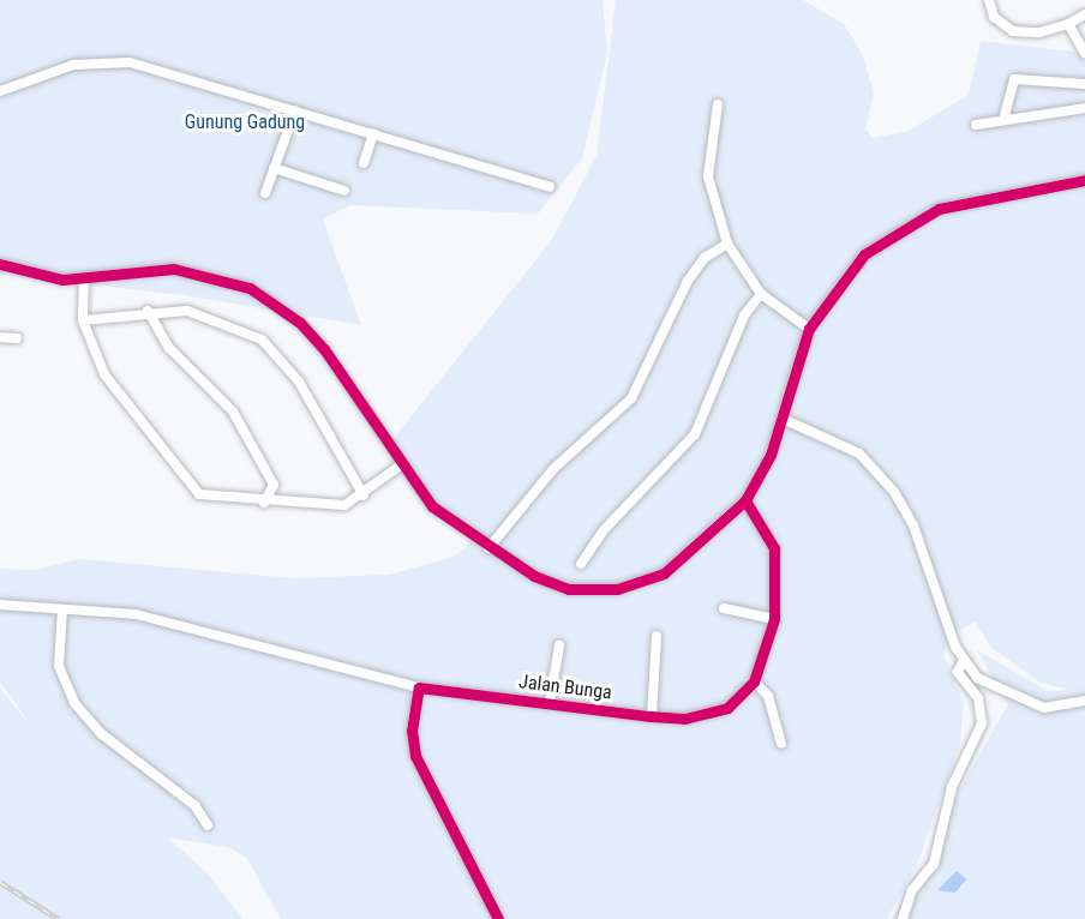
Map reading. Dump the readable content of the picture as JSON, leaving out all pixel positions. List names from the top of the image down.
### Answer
{
  "streets": {
    "street": ["Jalan Bunga"]
  },
  "parks": ["Gunung Gadung"]
}
